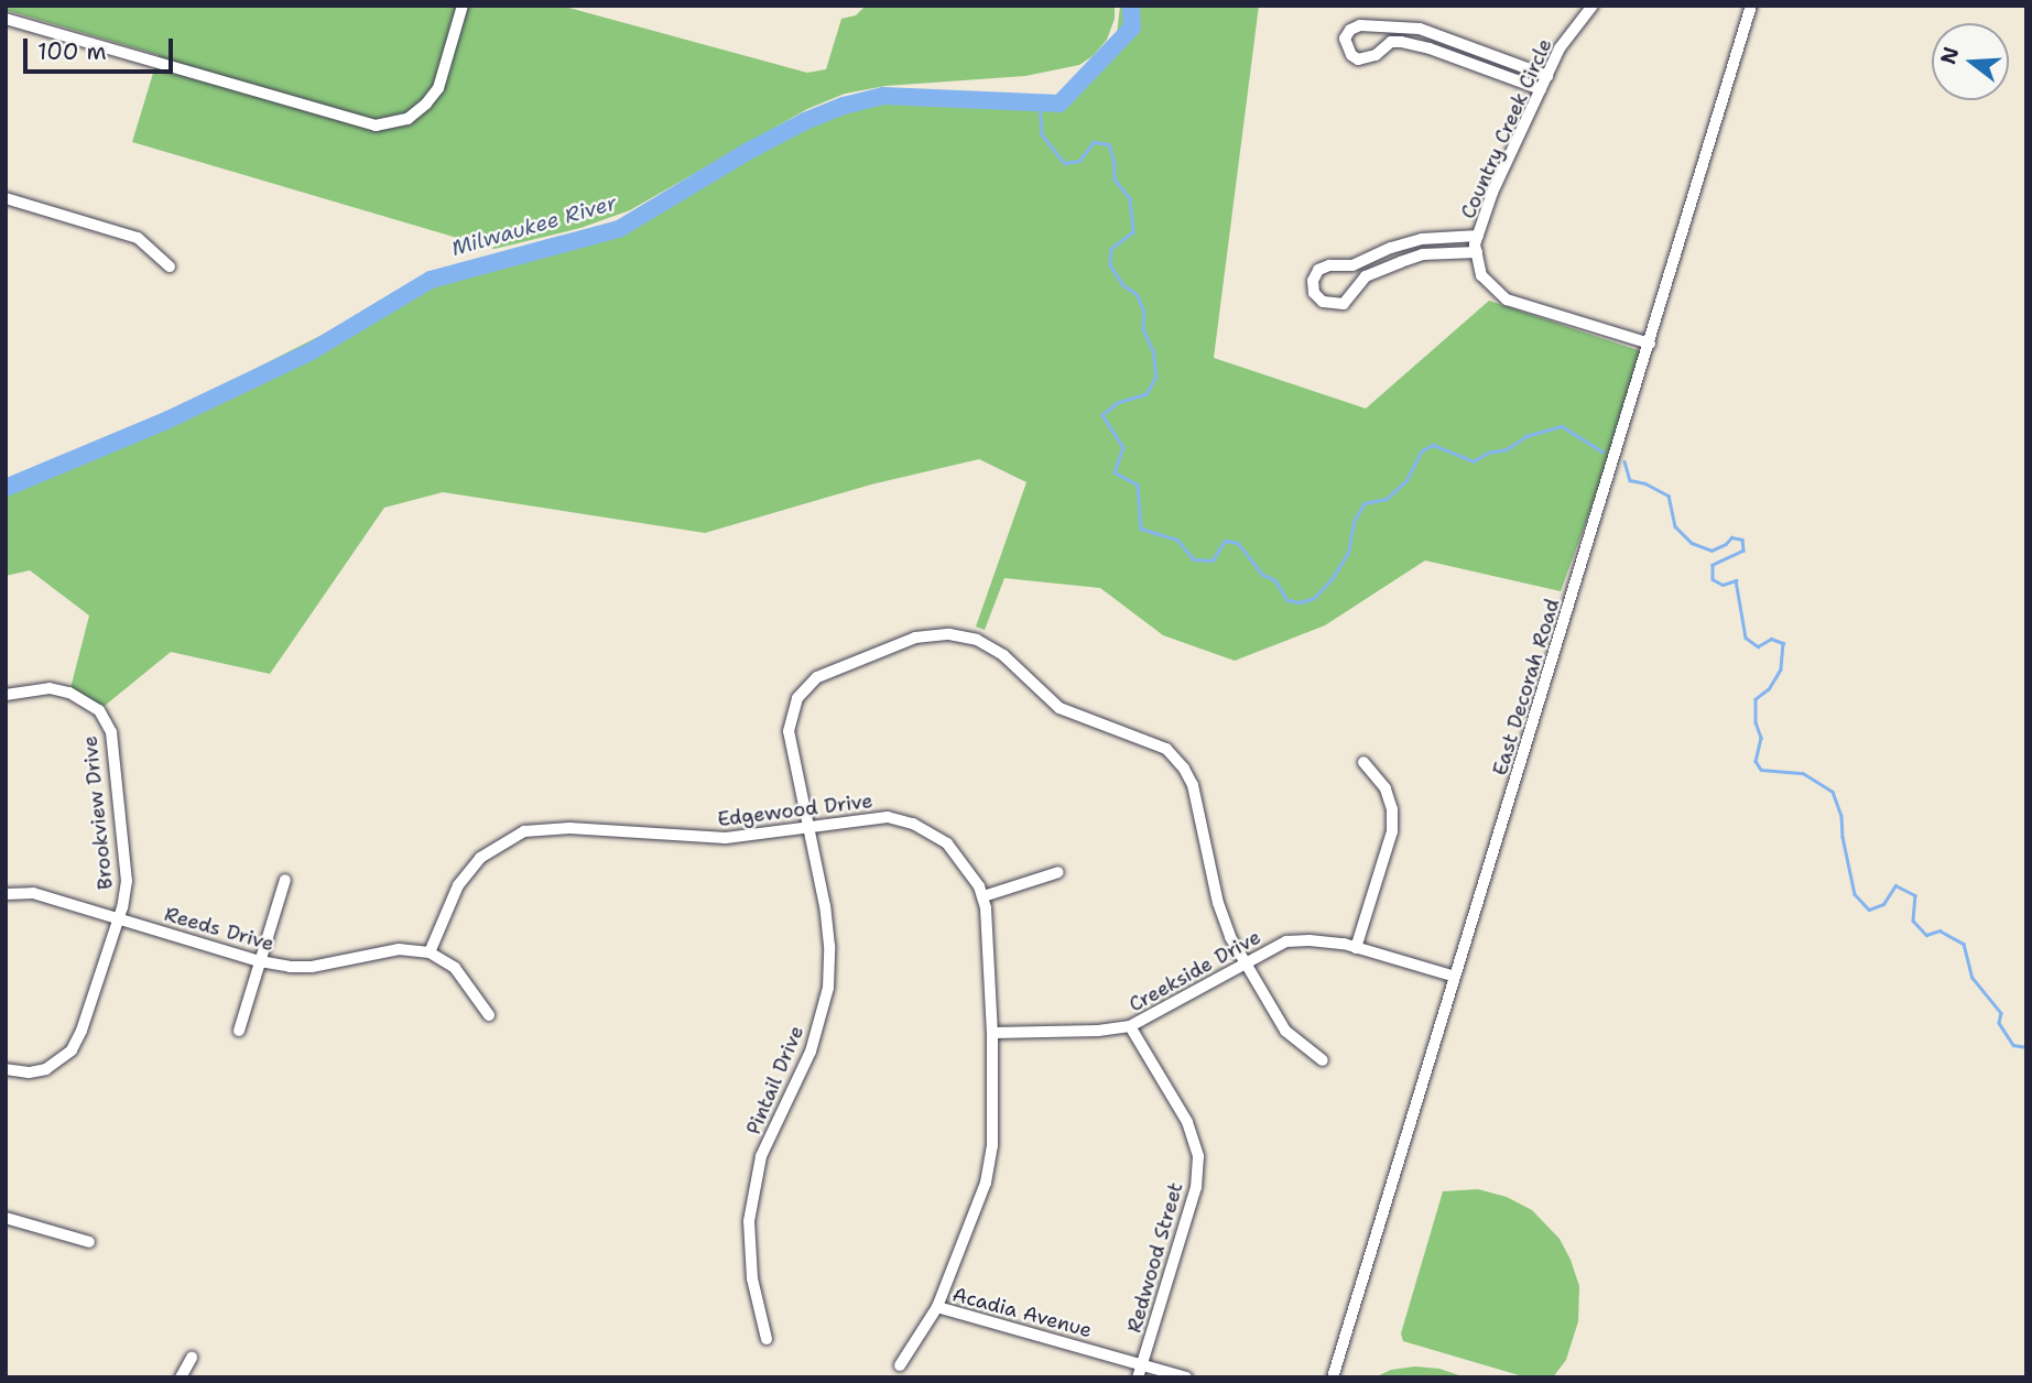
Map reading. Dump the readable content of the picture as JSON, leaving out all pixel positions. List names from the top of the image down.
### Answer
{
  "streets": {
    "street": [
      "Country Creek Circle",
      "East Decorah Road",
      "Edgewood Drive",
      "Brookview Drive",
      "Reeds Drive",
      "Creekside Drive",
      "Pintail Drive",
      "Redwood Street",
      "Acadia Avenue"
    ]
  },
  "crossings": [
    ["Country Creek Circle", "East Decorah Road"],
    ["East Decorah Road", "Creekside Drive"],
    ["Edgewood Drive", "Reeds Drive"],
    ["Edgewood Drive", "Creekside Drive"],
    ["Edgewood Drive", "Pintail Drive"],
    ["Edgewood Drive", "Acadia Avenue"],
    ["Brookview Drive", "Reeds Drive"],
    ["Creekside Drive", "Pintail Drive"],
    ["Creekside Drive", "Redwood Street"],
    ["Redwood Street", "Acadia Avenue"]
  ],
  "water": ["Milwaukee River"],
  "scale_bar": "100 m",
  "north": "left"
}
